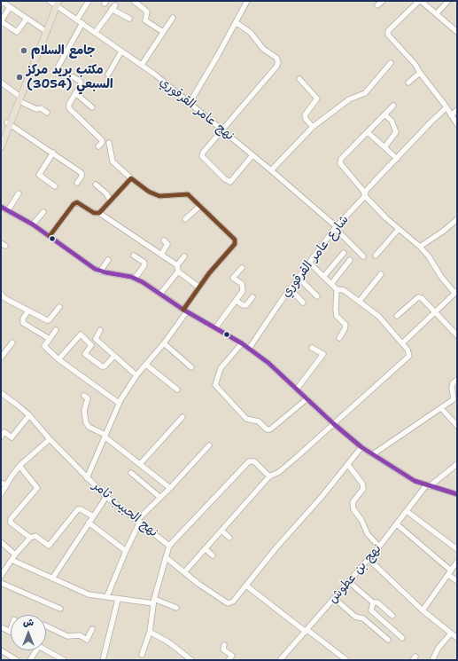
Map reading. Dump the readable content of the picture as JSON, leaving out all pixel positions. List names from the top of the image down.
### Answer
{
  "streets": {
    "street": [
      "نهج عامر القرقوري",
      "شارع عامر القرقوري",
      "نهج الحبيب ثامر",
      "نهج بن عطوش"
    ]
  },
  "crossings": [
    ["نهج عامر القرقوري", "شارع عامر القرقوري"]
  ],
  "places": ["جامع السلام", "مكتب بريد مركز السبعي (3054)"],
  "north": "top"
}
